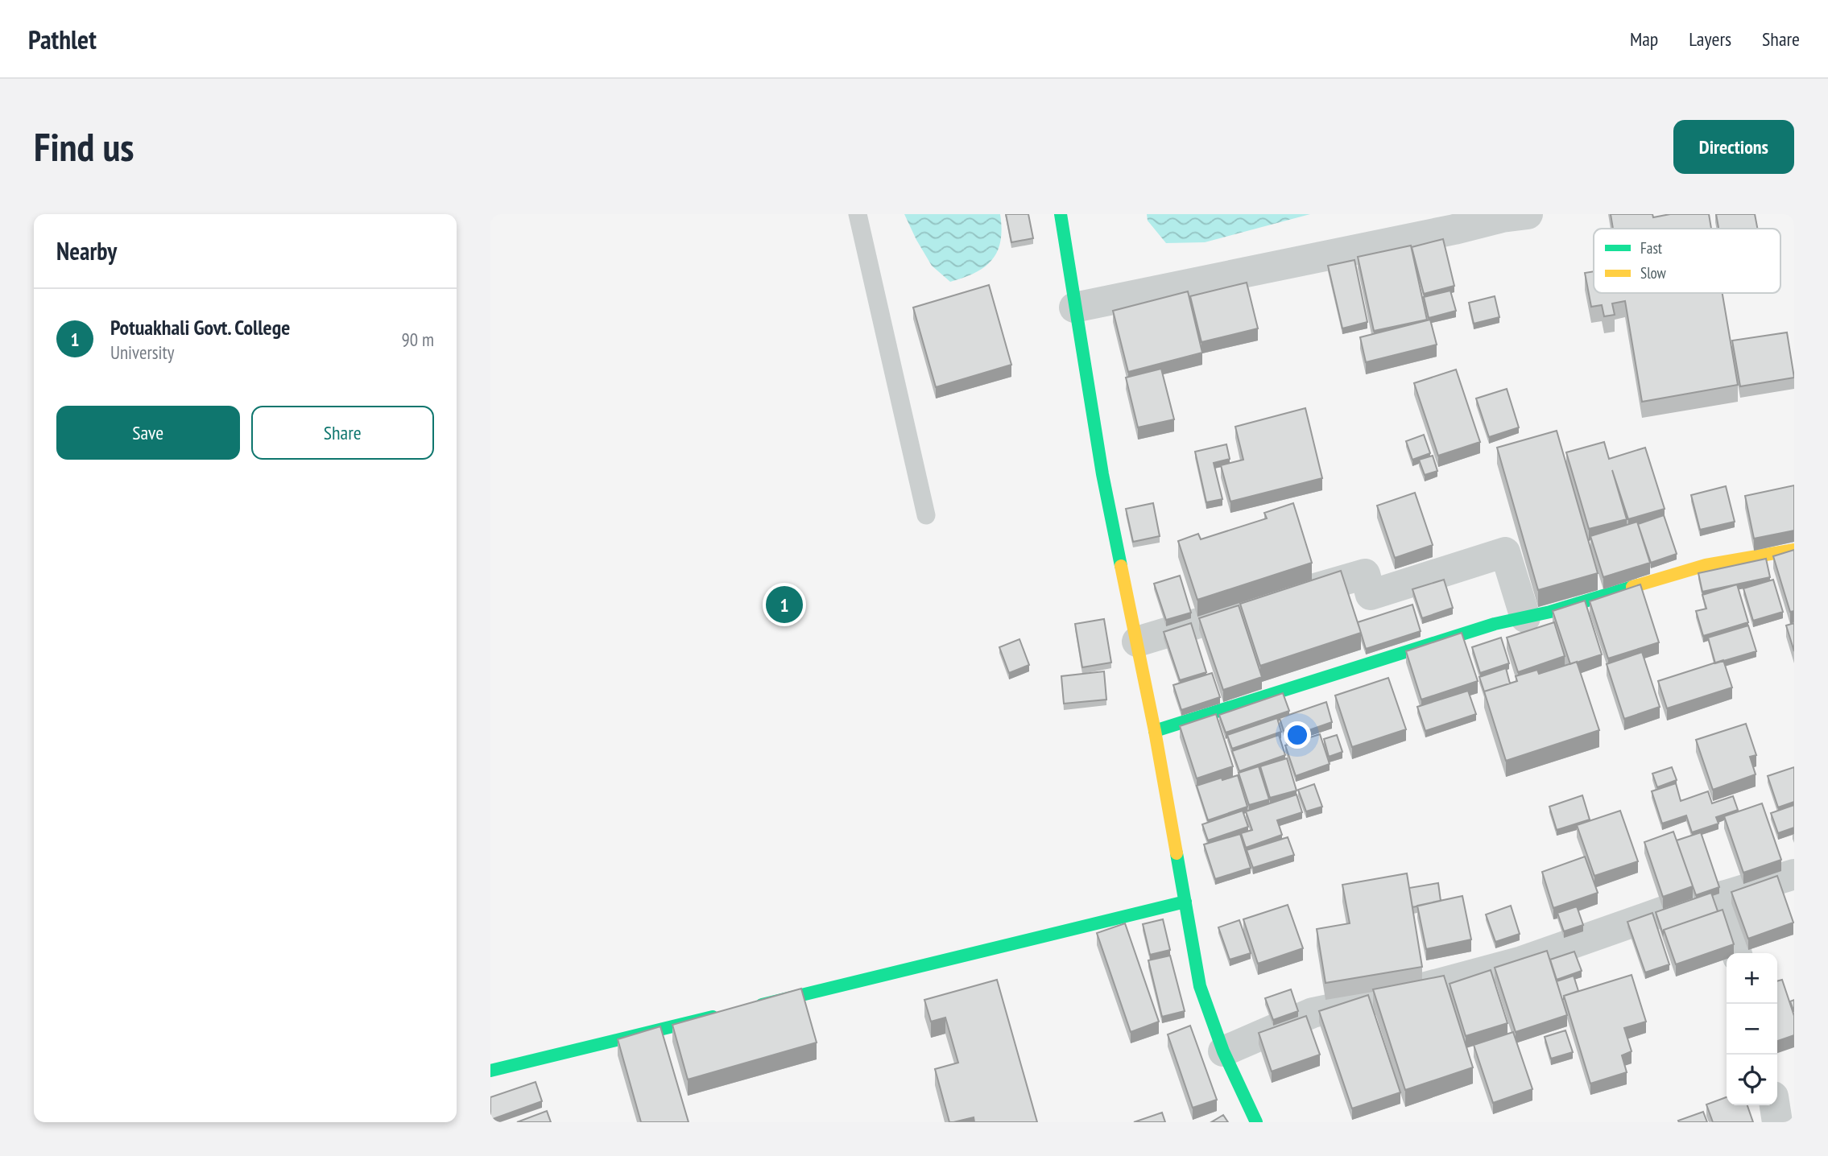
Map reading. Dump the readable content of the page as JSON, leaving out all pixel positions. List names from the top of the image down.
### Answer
{
  "legend": ["Fast", "Slow"],
  "page": {
    "header": "Pathlet",
    "nav": ["Map", "Layers", "Share"],
    "buttons": [
      "Directions",
      ["Save", "Share"]
    ],
    "title": "Find us",
    "heading": "Nearby",
    "list": [
      {
        "mark": "1",
        "name": "Potuakhali Govt. College",
        "note": "University",
        "value": "90 m"
      }
    ],
    "pins": "1",
    "map_buttons": ["+", "−"]
  }
}
